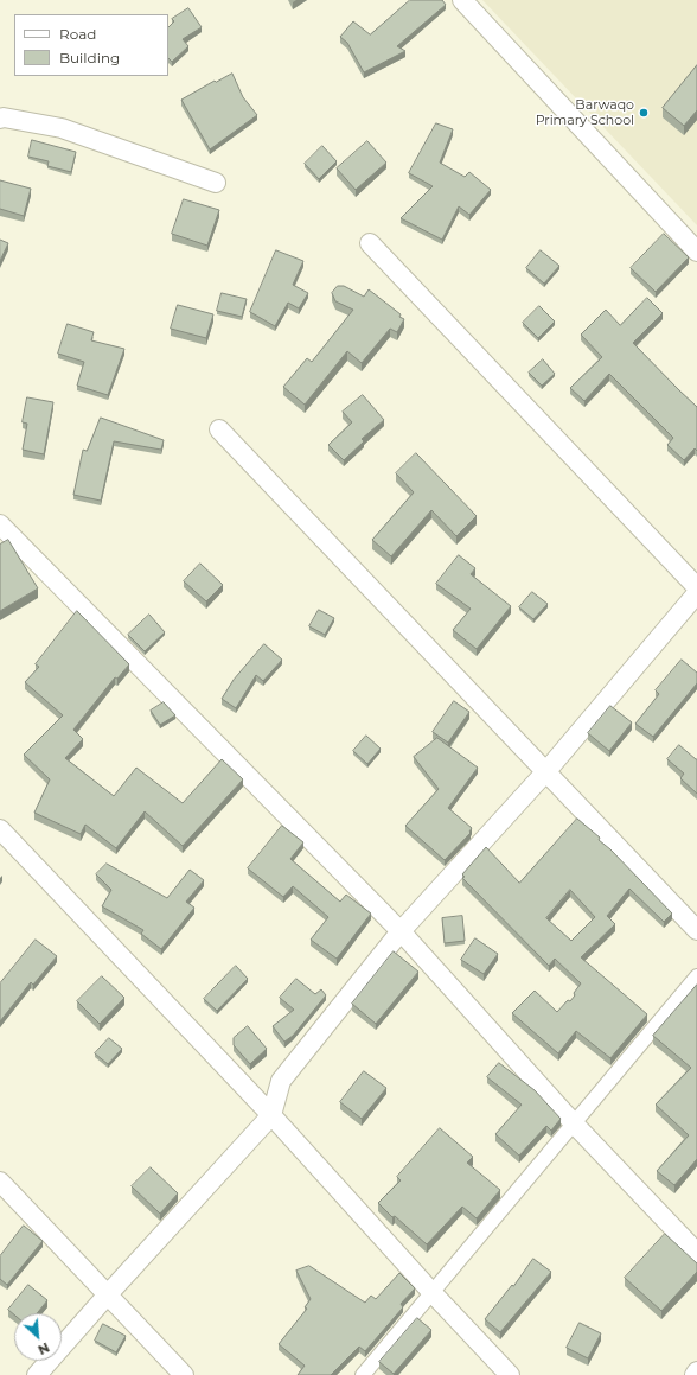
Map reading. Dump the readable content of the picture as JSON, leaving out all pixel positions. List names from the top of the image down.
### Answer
{
  "places": ["Barwaqo Primary School"],
  "legend": ["Road", "Building"],
  "north": "bottom right"
}
